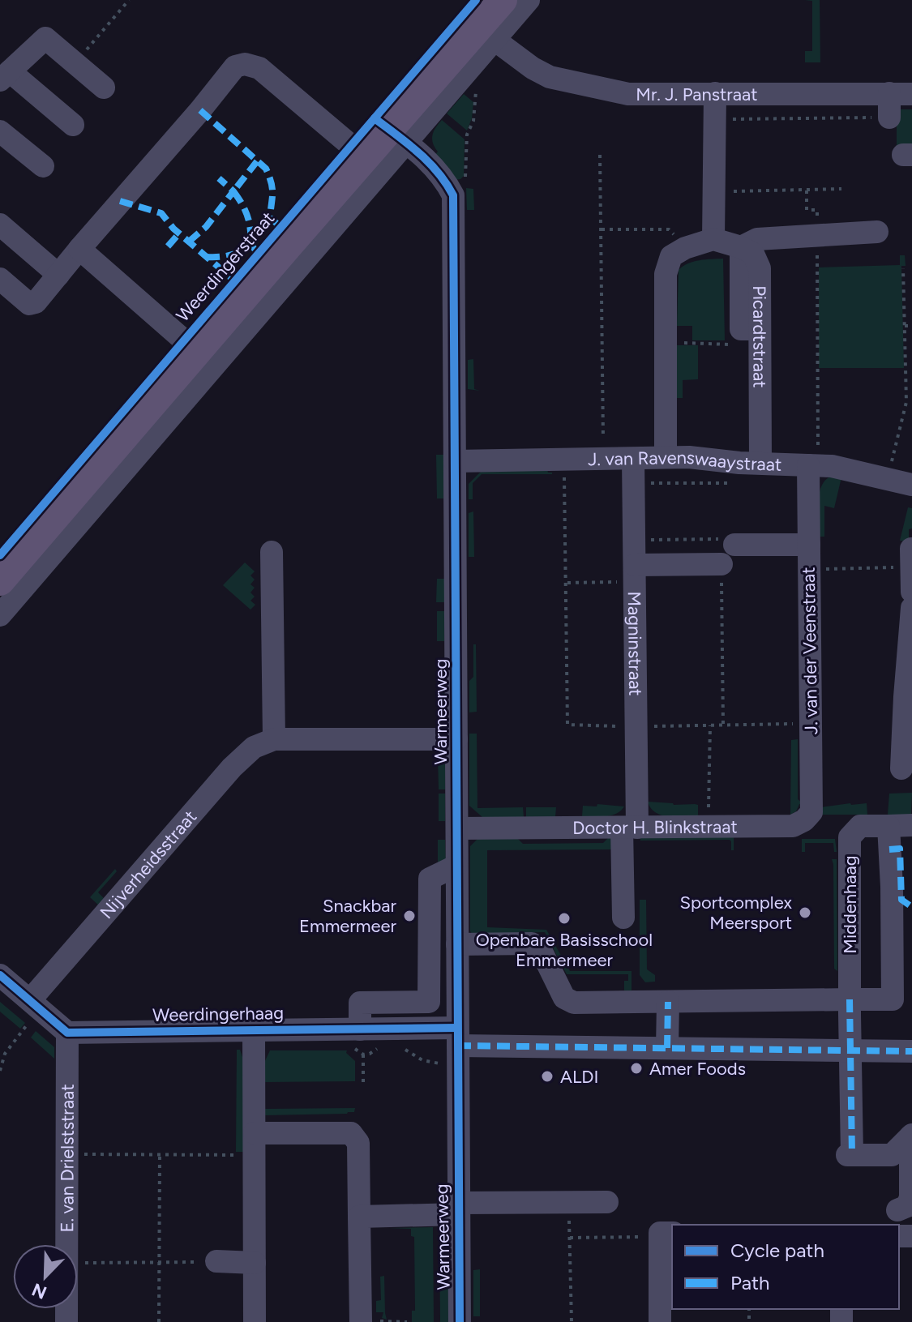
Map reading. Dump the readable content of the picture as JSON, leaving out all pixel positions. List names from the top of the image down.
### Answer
{
  "streets": {
    "main road": ["Weerdingerstraat"],
    "street": [
      "Mr. J. Panstraat",
      "Picardtstraat",
      "J. van Ravenswaaystraat",
      "Magninstraat",
      "J. van der Veenstraat",
      "Warmeerweg",
      "Doctor H. Blinkstraat",
      "Nijverheidsstraat",
      "Middenhaag",
      "Weerdingerhaag",
      "E. van Drielststraat"
    ]
  },
  "crossings": [
    ["Mr. J. Panstraat", "Weerdingerstraat"],
    ["Picardtstraat", "J. van Ravenswaaystraat"],
    ["J. van Ravenswaaystraat", "Magninstraat"],
    ["J. van Ravenswaaystraat", "J. van der Veenstraat"],
    ["J. van Ravenswaaystraat", "Warmeerweg"],
    ["Magninstraat", "Doctor H. Blinkstraat"],
    ["J. van der Veenstraat", "Doctor H. Blinkstraat"],
    ["Warmeerweg", "Doctor H. Blinkstraat"],
    ["Warmeerweg", "Nijverheidsstraat"],
    ["Warmeerweg", "Weerdingerhaag"],
    ["Weerdingerhaag", "E. van Drielststraat"]
  ],
  "places": [
    "Sportcomplex Meersport",
    "Snackbar Emmermeer",
    "Openbare Basisschool Emmermeer",
    "Amer Foods",
    "ALDI"
  ],
  "legend": ["Cycle path", "Path"],
  "north": "bottom left"
}
